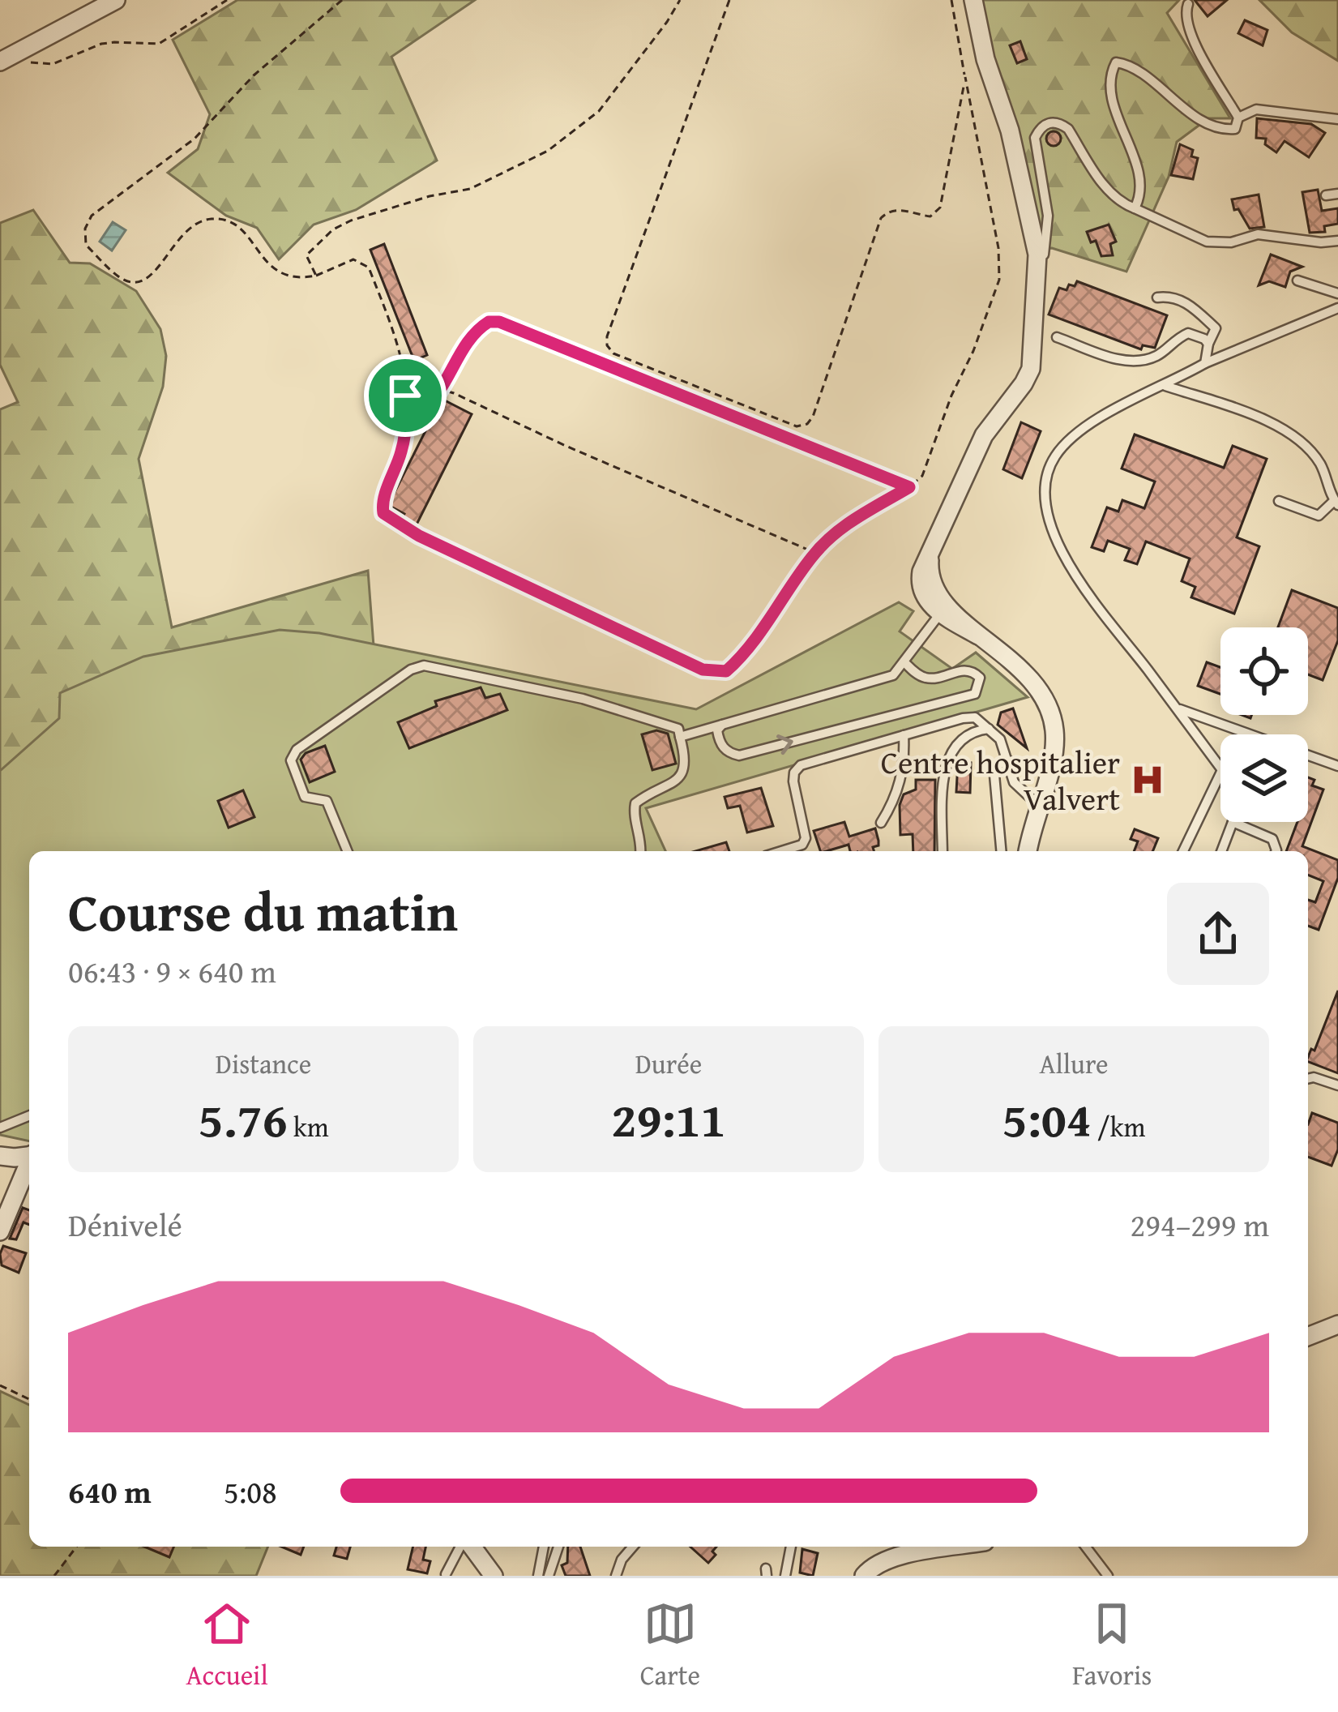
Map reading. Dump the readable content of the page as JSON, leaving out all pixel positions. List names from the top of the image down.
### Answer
{
  "places": {
    "hospital": ["Centre hospitalier Valvert"]
  },
  "page": {
    "heading": ["Course du matin", "06:43 · 9 × 640 m"],
    "stats": [
      ["Distance", "5.76 km"],
      ["Durée", "29:11"],
      ["Allure", "5:04 /km"]
    ],
    "chart": ["Dénivelé", "294–299 m"],
    "list": [
      {
        "name": "640 m",
        "note": "5:08"
      }
    ],
    "tabs": ["Accueil", "Carte", "Favoris"]
  }
}
